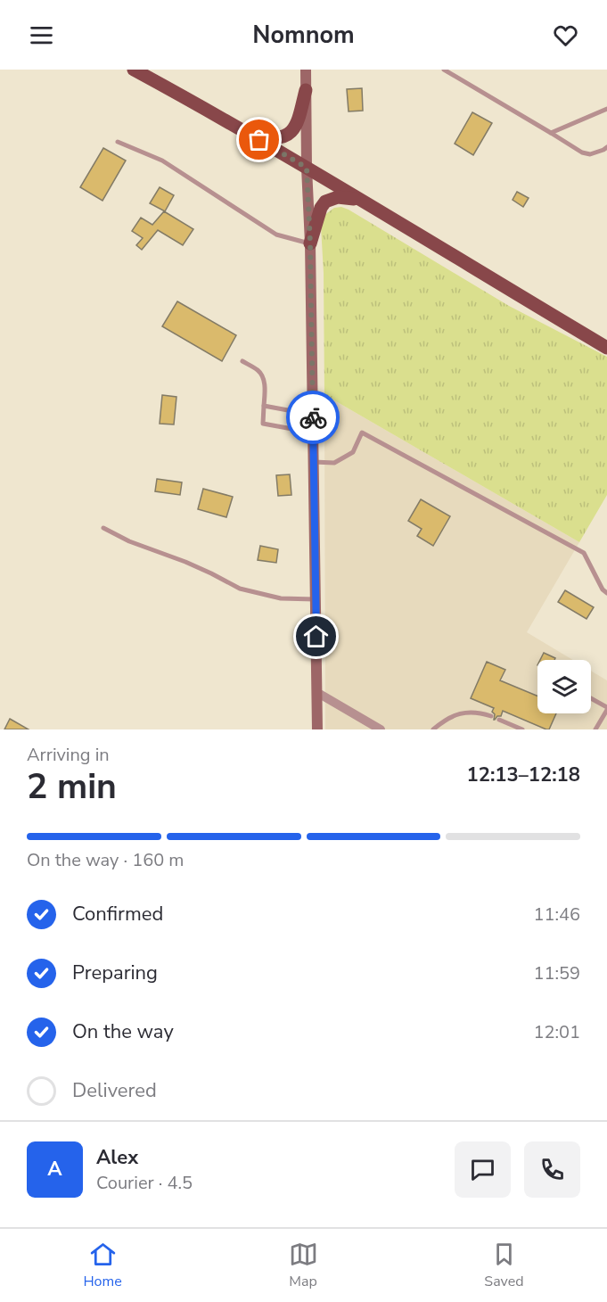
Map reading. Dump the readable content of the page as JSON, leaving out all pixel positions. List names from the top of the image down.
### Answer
{
  "page": {
    "header": "Nomnom",
    "heading": ["2 min", "Arriving in", "12:13–12:18"],
    "panel": ["Alex", "Courier · 4.5"],
    "bar": "On the way · 160 m",
    "list": [
      ["Confirmed", "11:46"],
      ["Preparing", "11:59"],
      ["On the way", "12:01"],
      "Delivered"
    ],
    "round": "A",
    "tabs": ["Home", "Map", "Saved"]
  }
}
